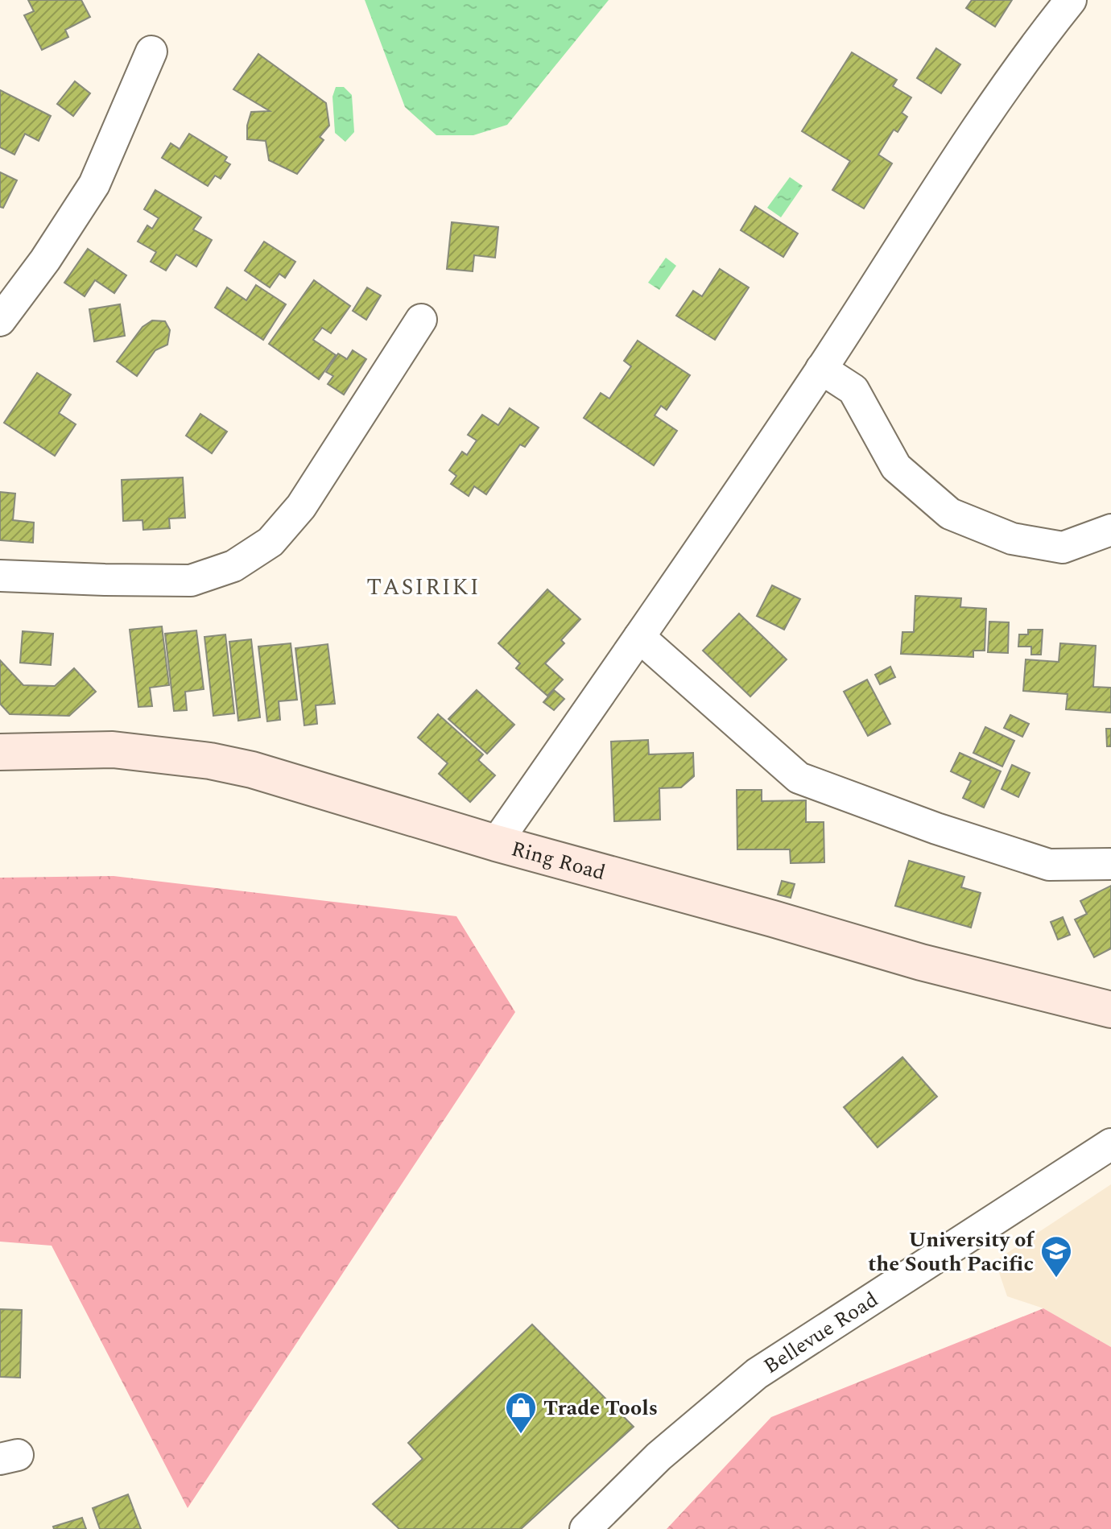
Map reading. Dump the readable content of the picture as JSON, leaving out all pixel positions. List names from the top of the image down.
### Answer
{
  "streets": {
    "main road": ["Ring Road"],
    "street": ["Bellevue Road"]
  },
  "districts": ["TASIRIKI"],
  "places": {
    "school or university": ["University of the South Pacific"],
    "shop": ["Trade Tools"]
  }
}
